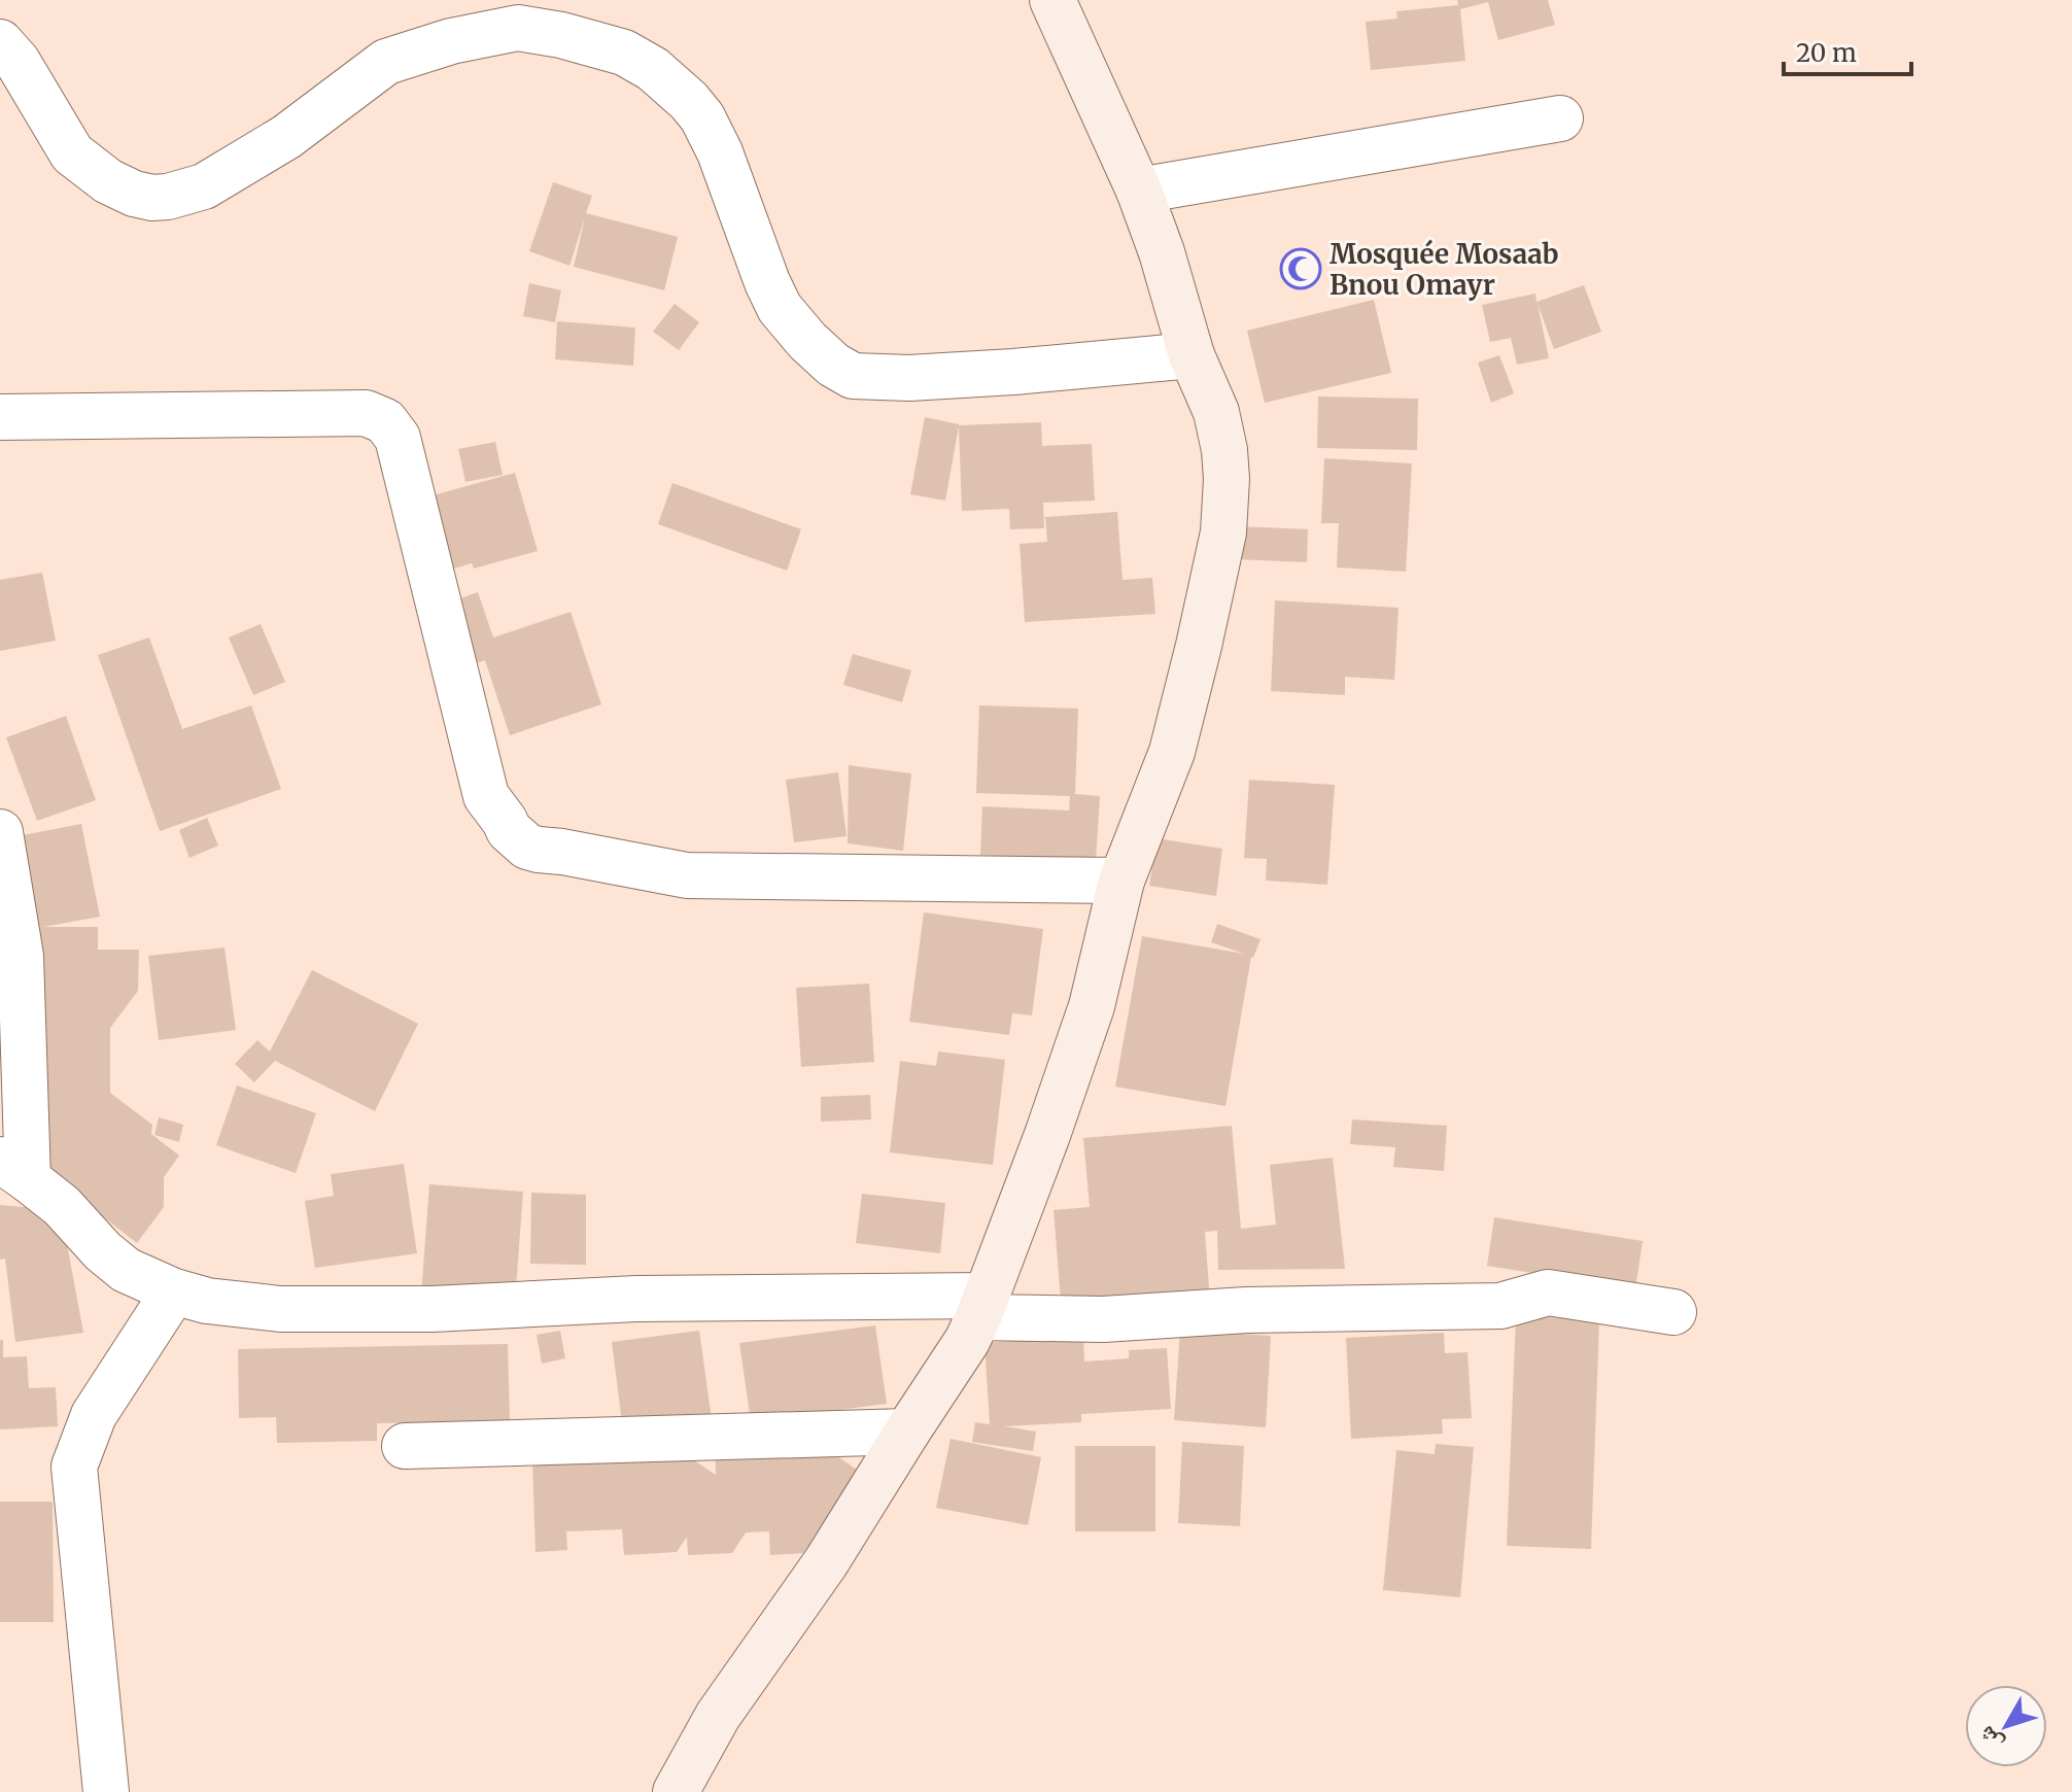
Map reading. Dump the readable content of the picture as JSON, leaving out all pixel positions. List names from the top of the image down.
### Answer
{
  "places": {
    "mosque": ["Mosquée Mosaab Bnou Omayr"]
  },
  "scale_bar": "20 m",
  "north": "bottom left"
}
